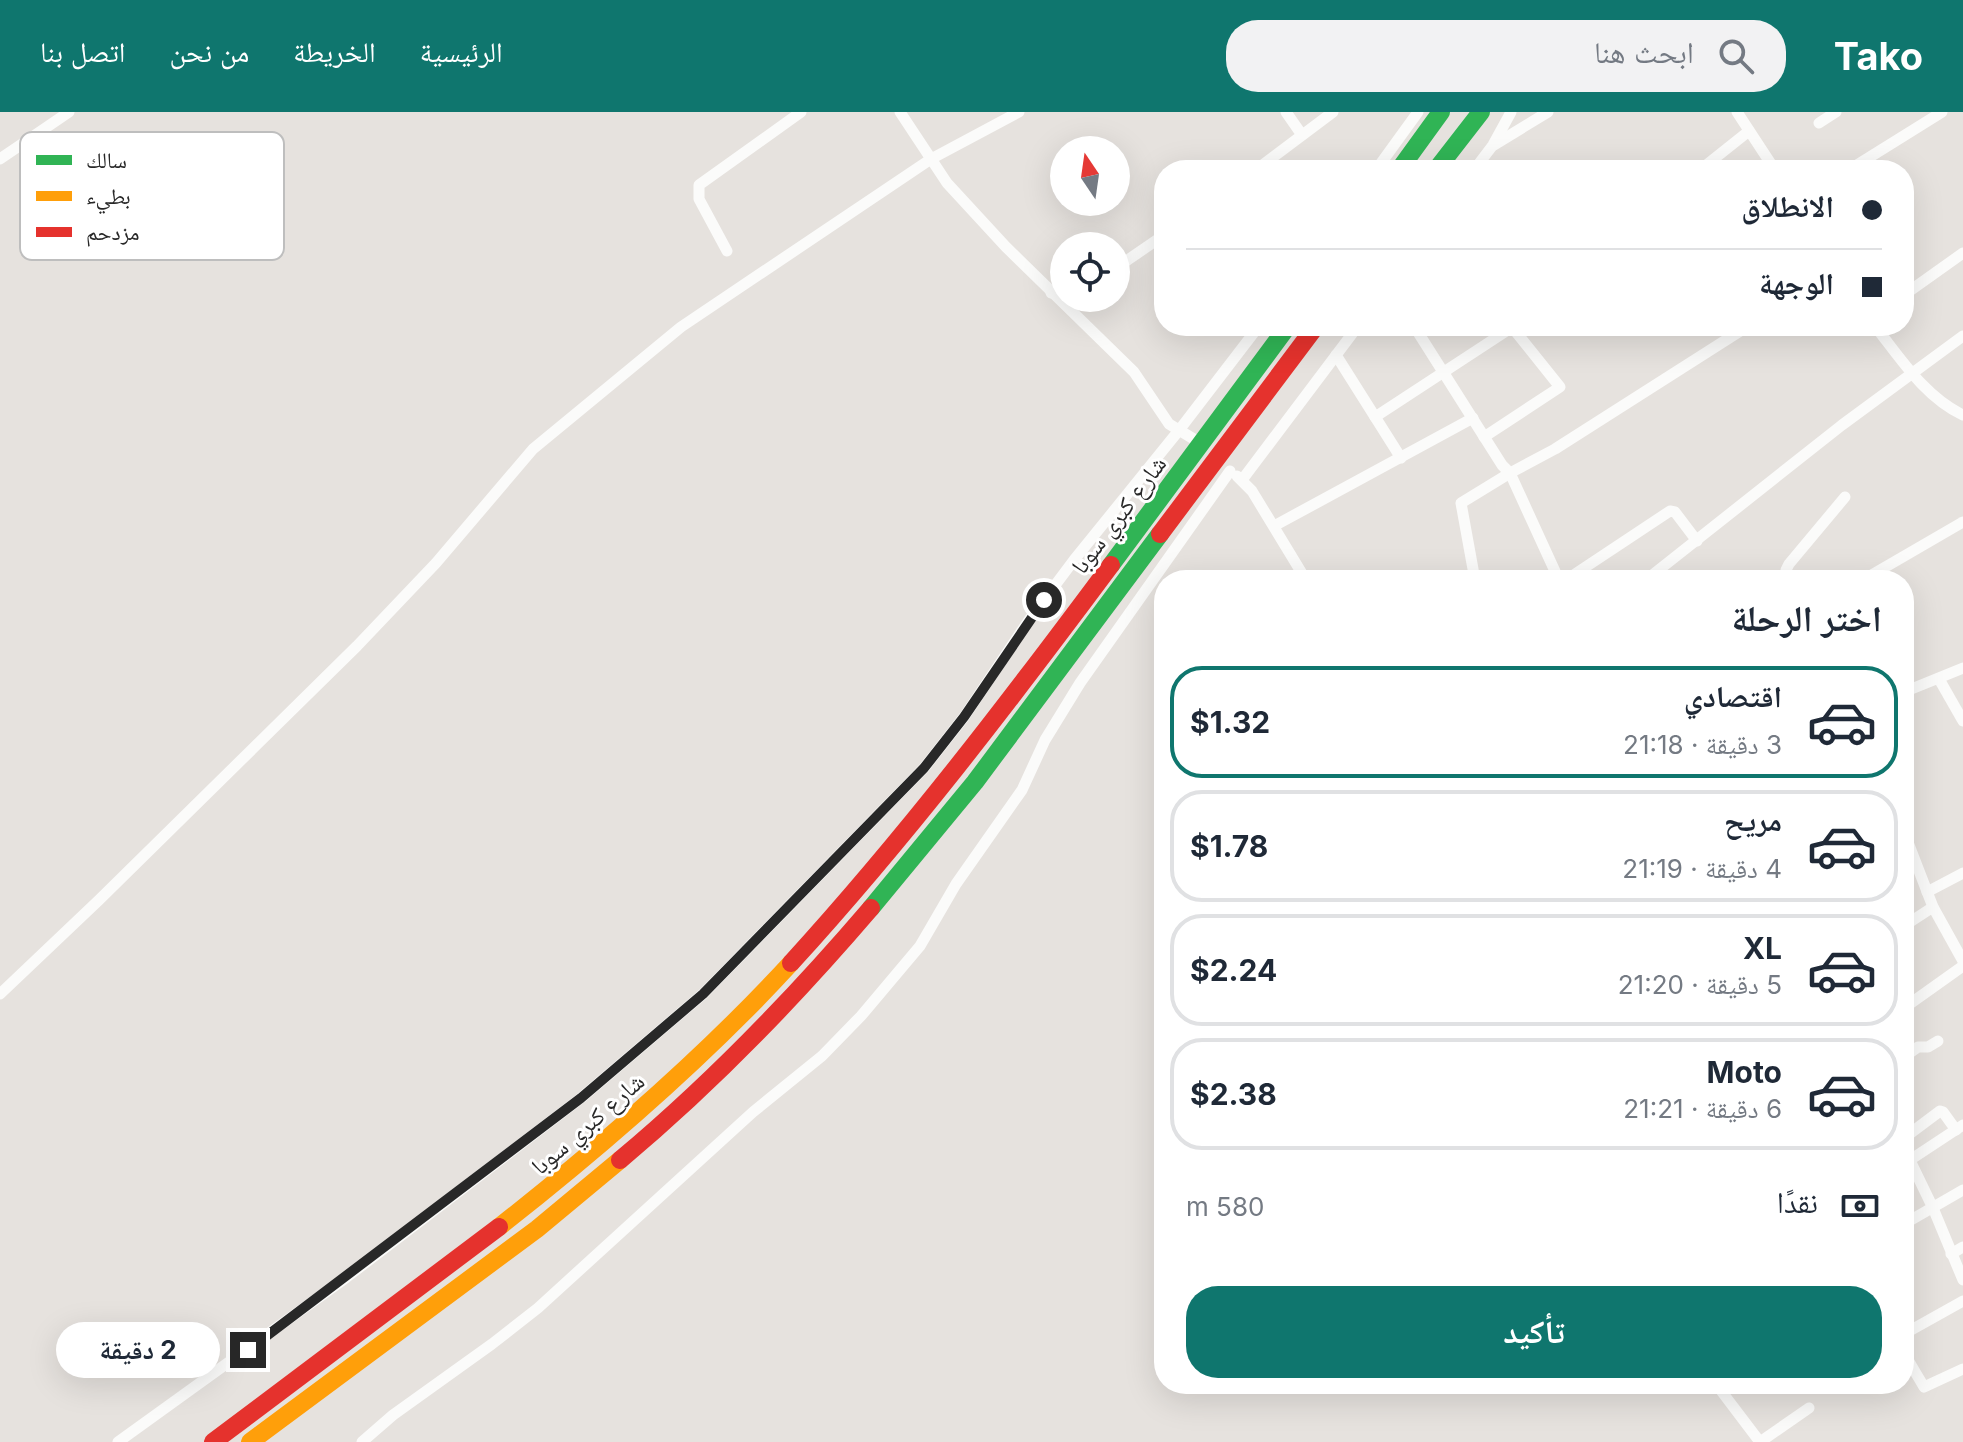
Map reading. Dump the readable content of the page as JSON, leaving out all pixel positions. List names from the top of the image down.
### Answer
{
  "streets": {
    "highway": ["شارع كبري سوبا"]
  },
  "legend": ["سالك", "بطيء", "مزدحم"],
  "north": "top",
  "page": {
    "header": "Tako",
    "search": "ابحث هنا",
    "nav": [
      "الرئيسية",
      "الخريطة",
      "من نحن",
      "اتصل بنا"
    ],
    "banner": ["الانطلاق", "الوجهة"],
    "heading": "اختر الرحلة",
    "list": [
      {
        "name": "اقتصادي",
        "note": "3 دقيقة · 21:18",
        "value": "$1.32"
      },
      {
        "name": "مريح",
        "note": "4 دقيقة · 21:19",
        "value": "$1.78"
      },
      {
        "name": "XL",
        "note": "5 دقيقة · 21:20",
        "value": "$2.24"
      },
      {
        "name": "Moto",
        "note": "6 دقيقة · 21:21",
        "value": "$2.38"
      }
    ],
    "pay": ["نقدًا", "580 m"],
    "buttons": "تأكيد",
    "bubble": "2 دقيقة"
  }
}
